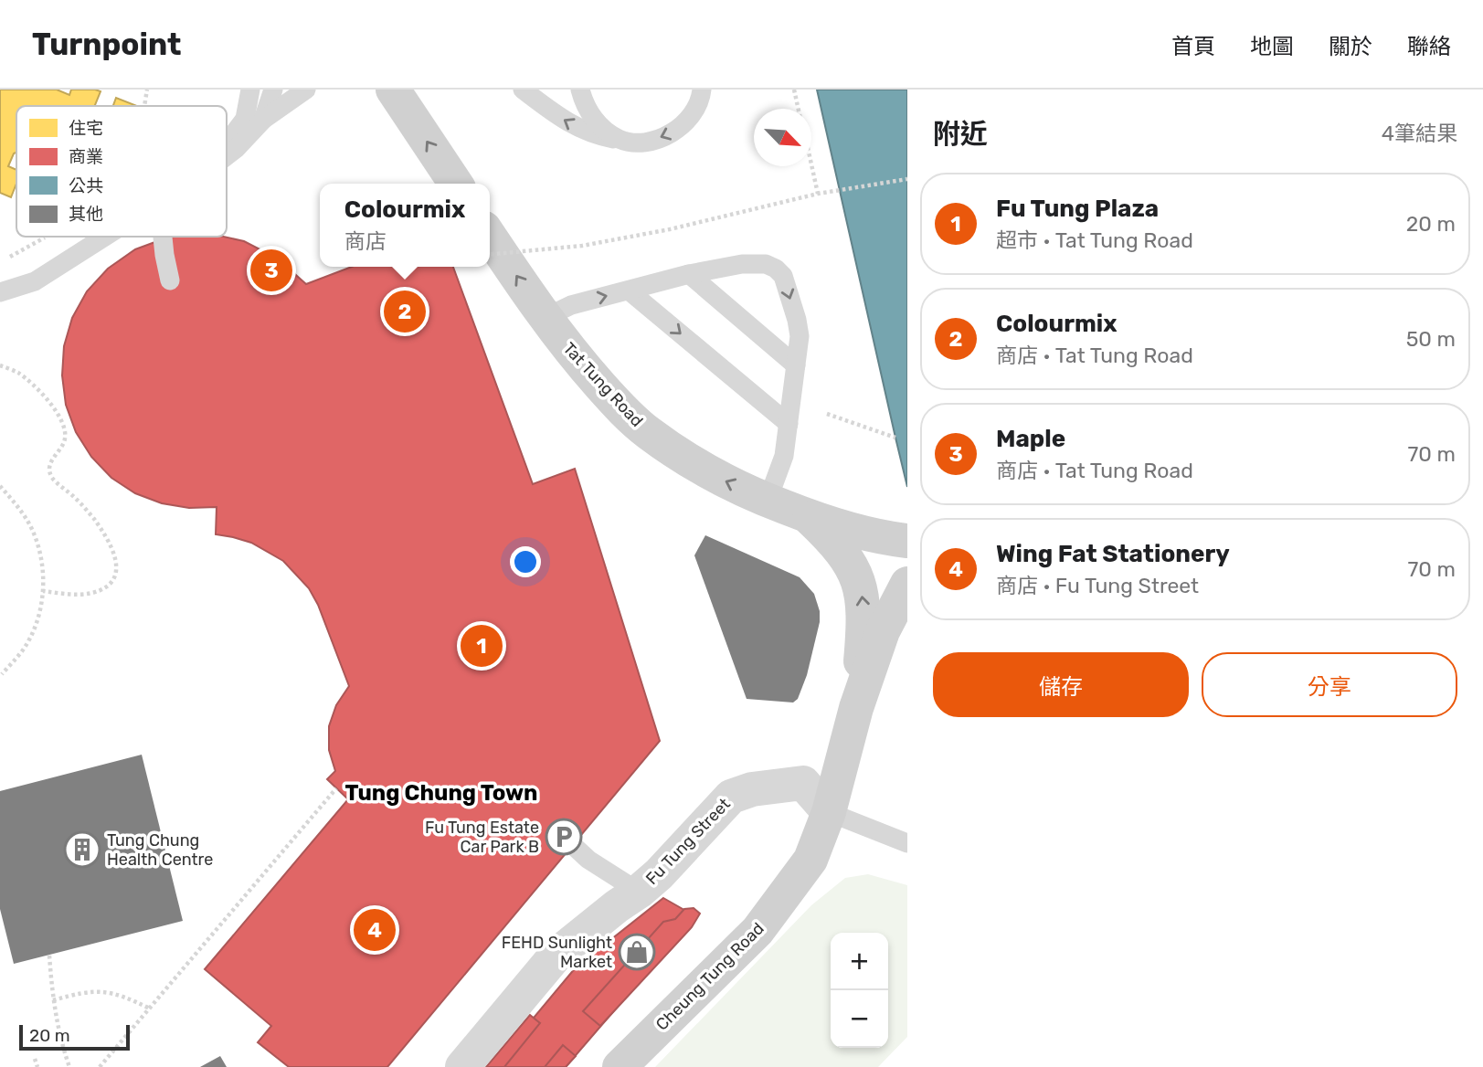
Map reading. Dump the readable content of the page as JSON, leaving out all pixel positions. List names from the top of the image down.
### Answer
{
  "streets": {
    "main road": ["Tat Tung Road", "Cheung Tung Road"],
    "street": ["Fu Tung Street"]
  },
  "crossings": [
    ["Fu Tung Street", "Cheung Tung Road"]
  ],
  "one_way": ["Tat Tung Road"],
  "districts": ["Tung Chung Town"],
  "places": {
    "parking": ["Fu Tung Estate Car Park B"],
    "building": ["Tung Chung Health Centre"],
    "shop": ["FEHD Sunlight Market"]
  },
  "legend": [
    "住宅",
    "商業",
    "公共",
    "其他"
  ],
  "scale_bar": "20 m",
  "north": "bottom right",
  "page": {
    "header": "Turnpoint",
    "nav": [
      "首頁",
      "地圖",
      "關於",
      "聯絡"
    ],
    "heading": ["附近", "4筆結果"],
    "list": [
      {
        "mark": "1",
        "name": "Fu Tung Plaza",
        "note": "超市 · Tat Tung Road",
        "value": "20 m"
      },
      {
        "mark": "2",
        "name": "Colourmix",
        "note": "商店 · Tat Tung Road",
        "value": "50 m"
      },
      {
        "mark": "3",
        "name": "Maple",
        "note": "商店 · Tat Tung Road",
        "value": "70 m"
      },
      {
        "mark": "4",
        "name": "Wing Fat Stationery",
        "note": "商店 · Fu Tung Street",
        "value": "70 m"
      }
    ],
    "popup": ["Colourmix", "商店"],
    "pins": [
      "3",
      "2",
      "1",
      "4"
    ],
    "buttons": ["儲存", "分享"],
    "map_buttons": ["+", "−"],
    "scale": "20 m"
  }
}
